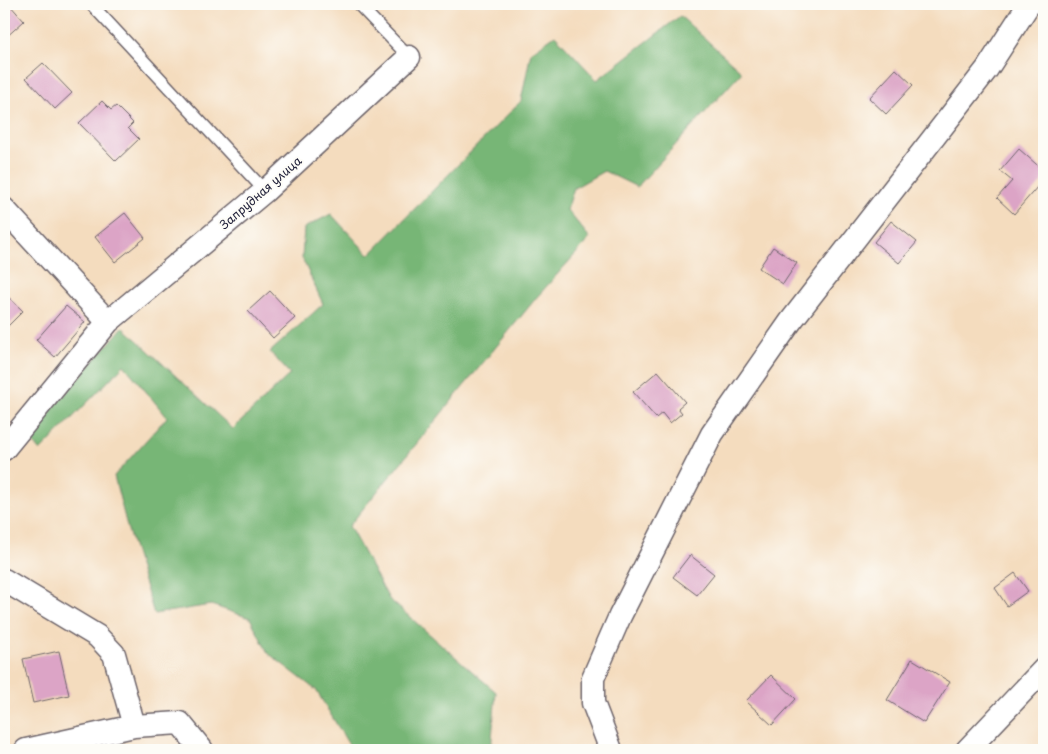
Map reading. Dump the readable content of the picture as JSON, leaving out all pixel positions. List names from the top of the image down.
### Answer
{
  "streets": {
    "street": ["Запрудная улица"]
  }
}
